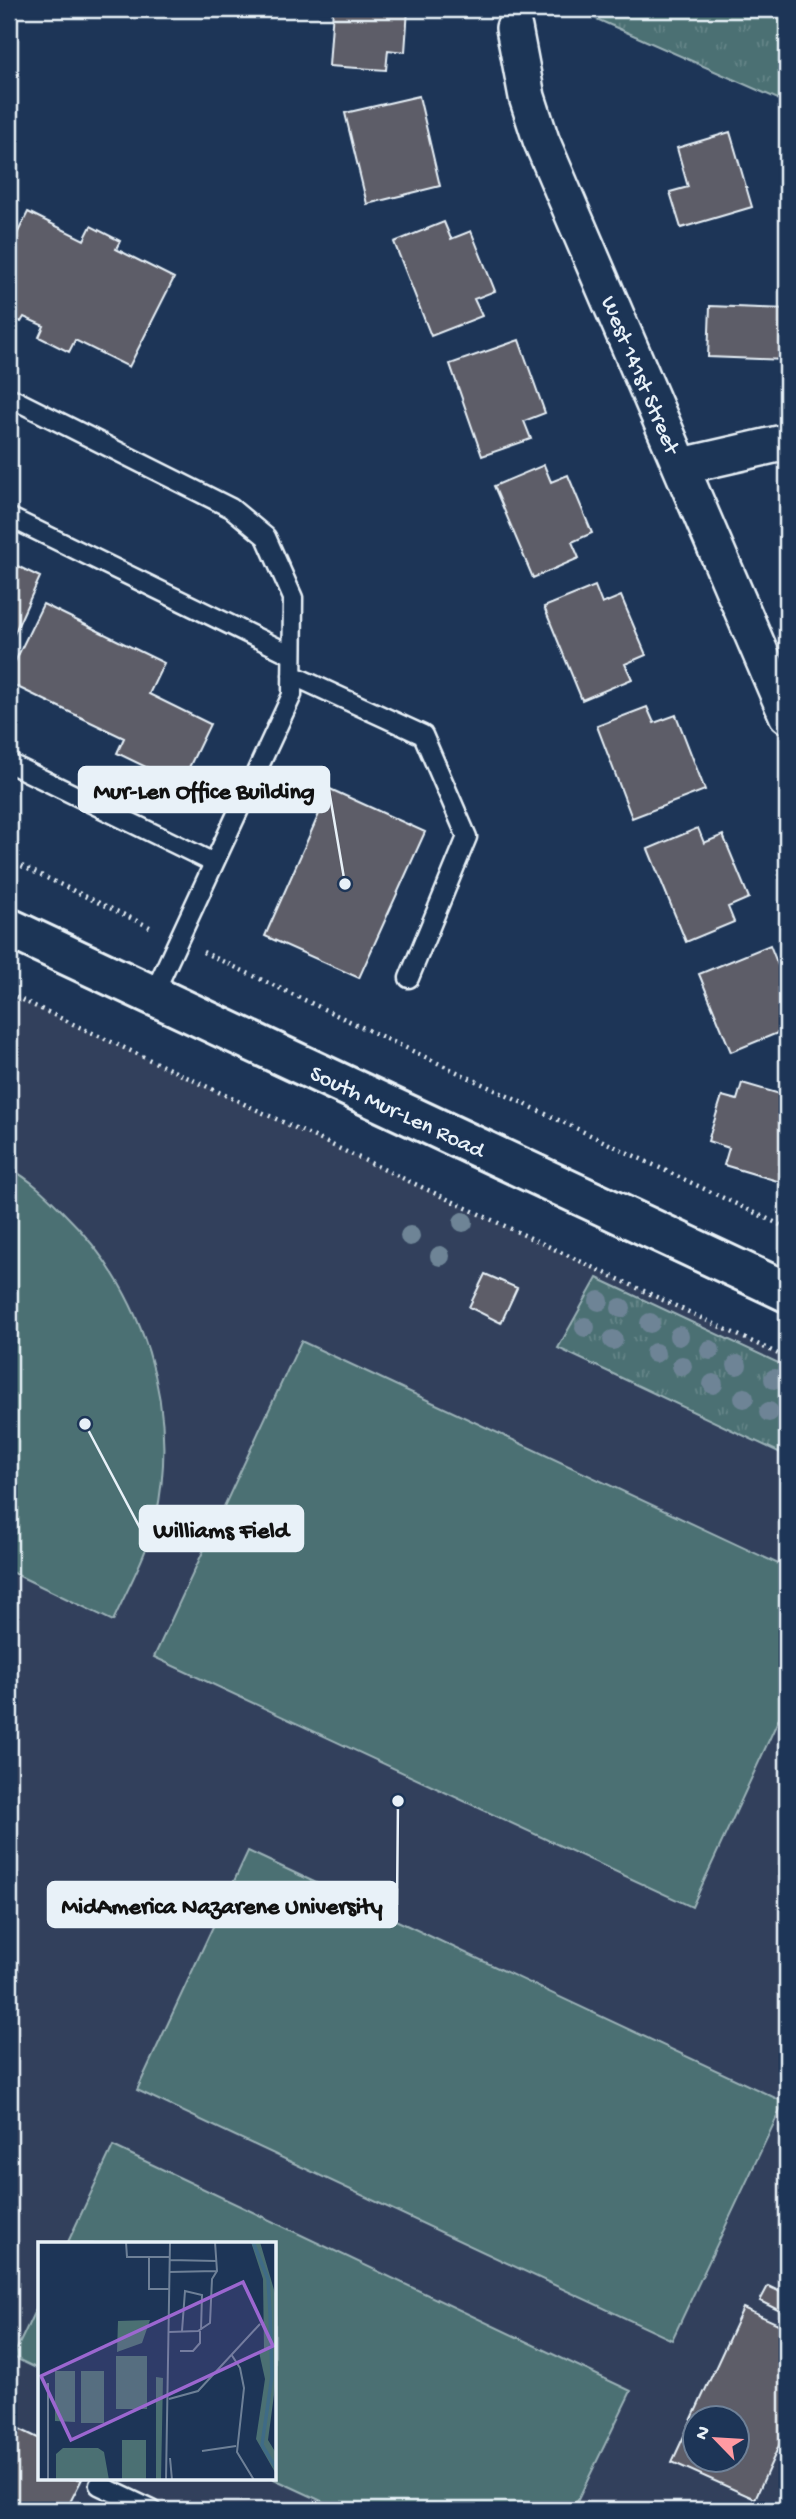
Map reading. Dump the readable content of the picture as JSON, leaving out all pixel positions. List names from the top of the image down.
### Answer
{
  "streets": {
    "main road": ["South Mur-Len Road"],
    "street": ["West 141st Street"]
  },
  "places": ["Mur-Len Office Building", "Williams Field", "MidAmerica Nazarene University"],
  "north": "top left"
}
